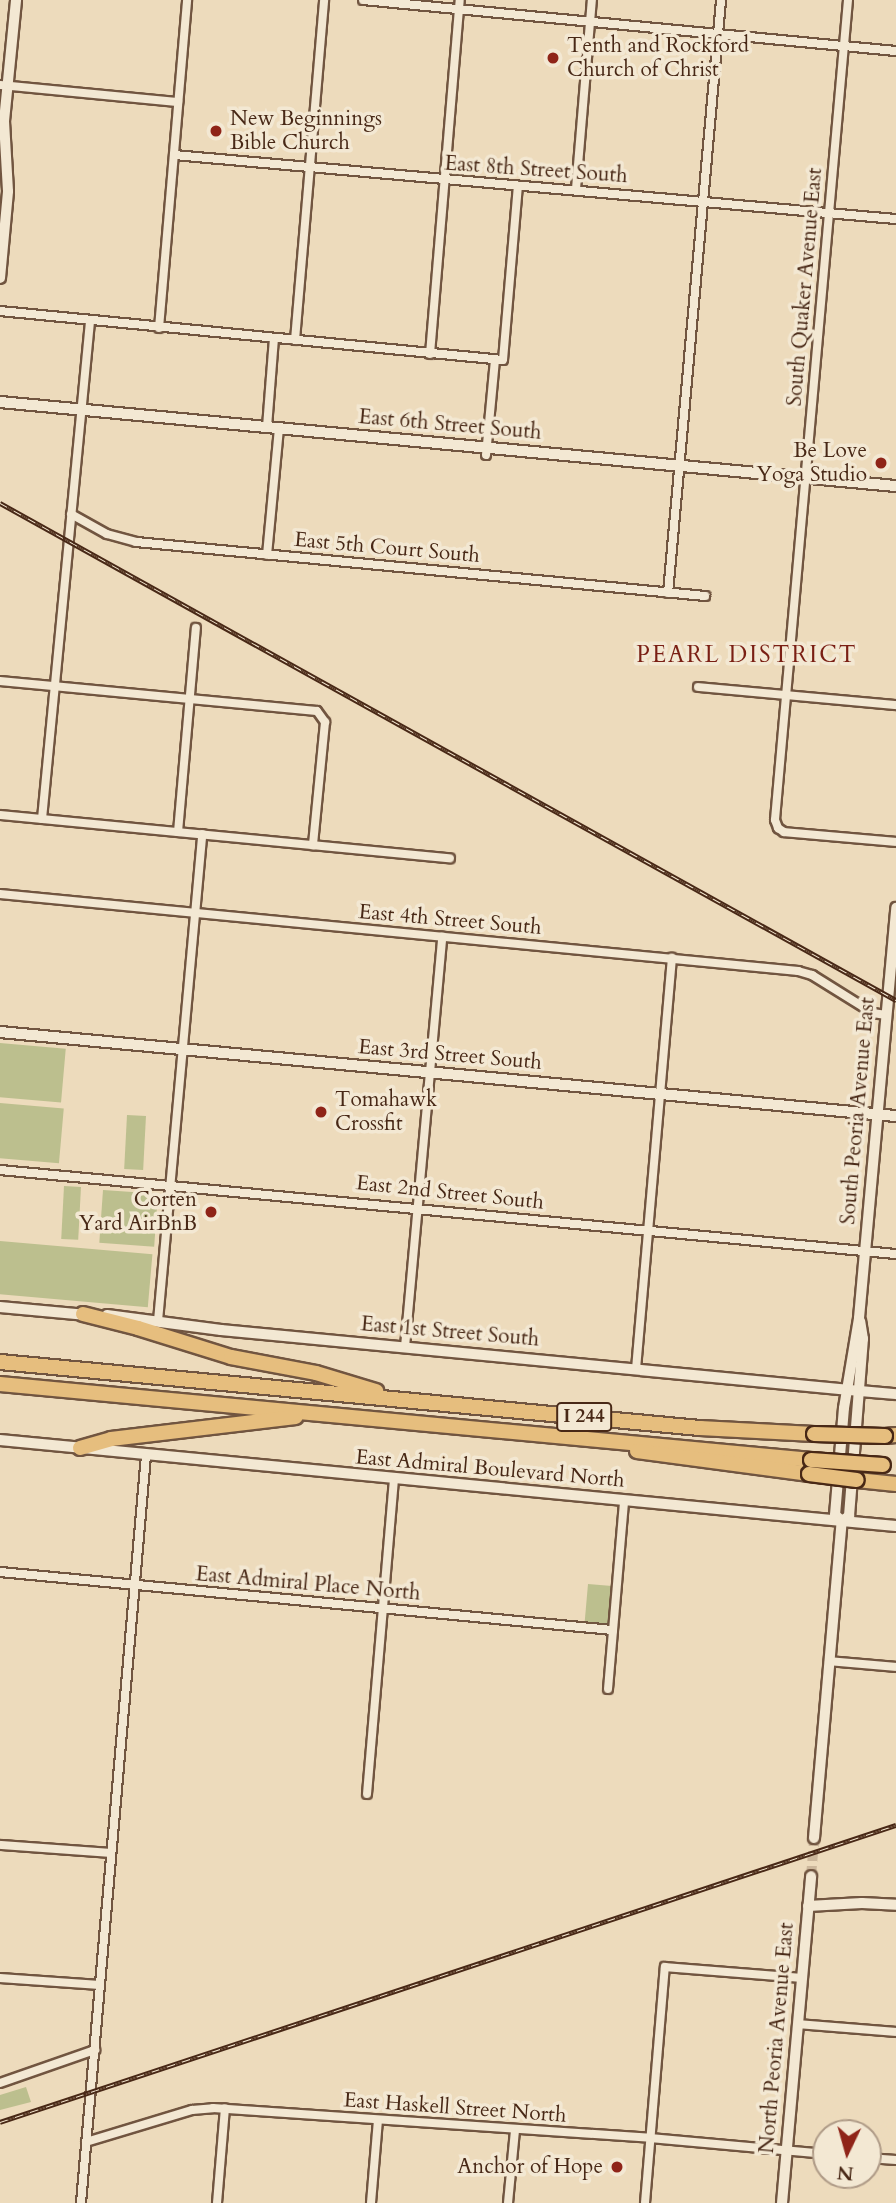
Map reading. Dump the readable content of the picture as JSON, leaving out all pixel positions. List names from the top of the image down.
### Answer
{
  "streets": {
    "highway": ["I 244"],
    "main road": [
      "South Peoria Avenue East",
      "East 1st Street South",
      "East Admiral Boulevard North",
      "North Peoria Avenue East"
    ],
    "street": [
      "East 8th Street South",
      "South Quaker Avenue East",
      "East 6th Street South",
      "East 5th Court South",
      "East 4th Street South",
      "East 3rd Street South",
      "East 2nd Street South",
      "East Admiral Place North",
      "East Haskell Street North"
    ]
  },
  "crossings": [
    ["East 8th Street South", "South Quaker Avenue East"],
    ["South Quaker Avenue East", "East 6th Street South"],
    ["East 4th Street South", "South Peoria Avenue East"],
    ["East 3rd Street South", "South Peoria Avenue East"],
    ["South Peoria Avenue East", "East 2nd Street South"],
    ["South Peoria Avenue East", "East 1st Street South"],
    ["South Peoria Avenue East", "East Admiral Boulevard North"],
    ["North Peoria Avenue East", "East Haskell Street North"]
  ],
  "districts": ["PEARL DISTRICT"],
  "places": [
    "Tenth and Rockford Church of Christ",
    "New Beginnings Bible Church",
    "Be Love Yoga Studio",
    "Tomahawk Crossfit",
    "Corten Yard AirBnB",
    "Anchor of Hope"
  ],
  "north": "bottom"
}
